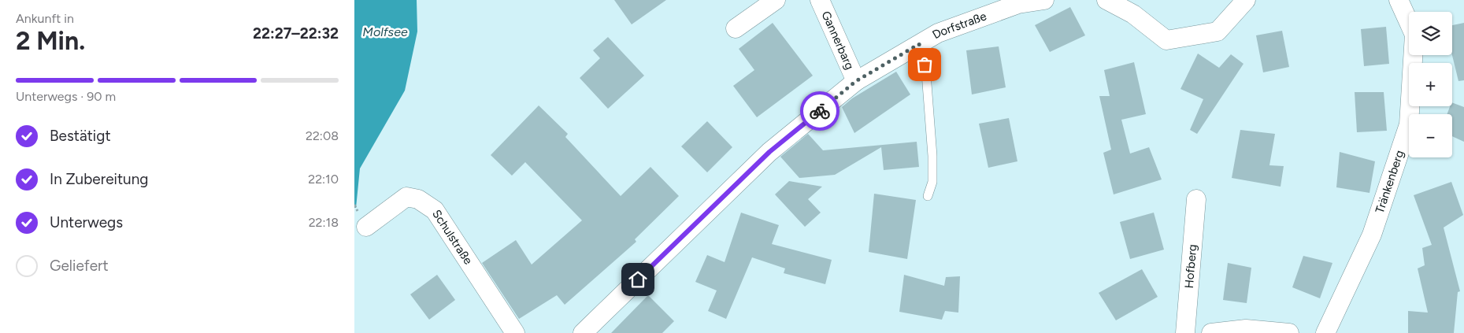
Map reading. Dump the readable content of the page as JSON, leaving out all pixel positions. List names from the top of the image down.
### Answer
{
  "streets": {
    "street": [
      "Dorfstraße",
      "Gannerbarg",
      "Tränkenberg",
      "Schulstraße",
      "Hofberg"
    ]
  },
  "crossings": [
    ["Dorfstraße", "Gannerbarg"]
  ],
  "water": ["Molfsee"],
  "page": {
    "heading": ["2 Min.", "Ankunft in", "22:27–22:32"],
    "map_buttons": ["+", "−"],
    "bar": "Unterwegs · 90 m",
    "list": [
      ["Bestätigt", "22:08"],
      ["In Zubereitung", "22:10"],
      ["Unterwegs", "22:18"],
      "Geliefert"
    ]
  }
}
